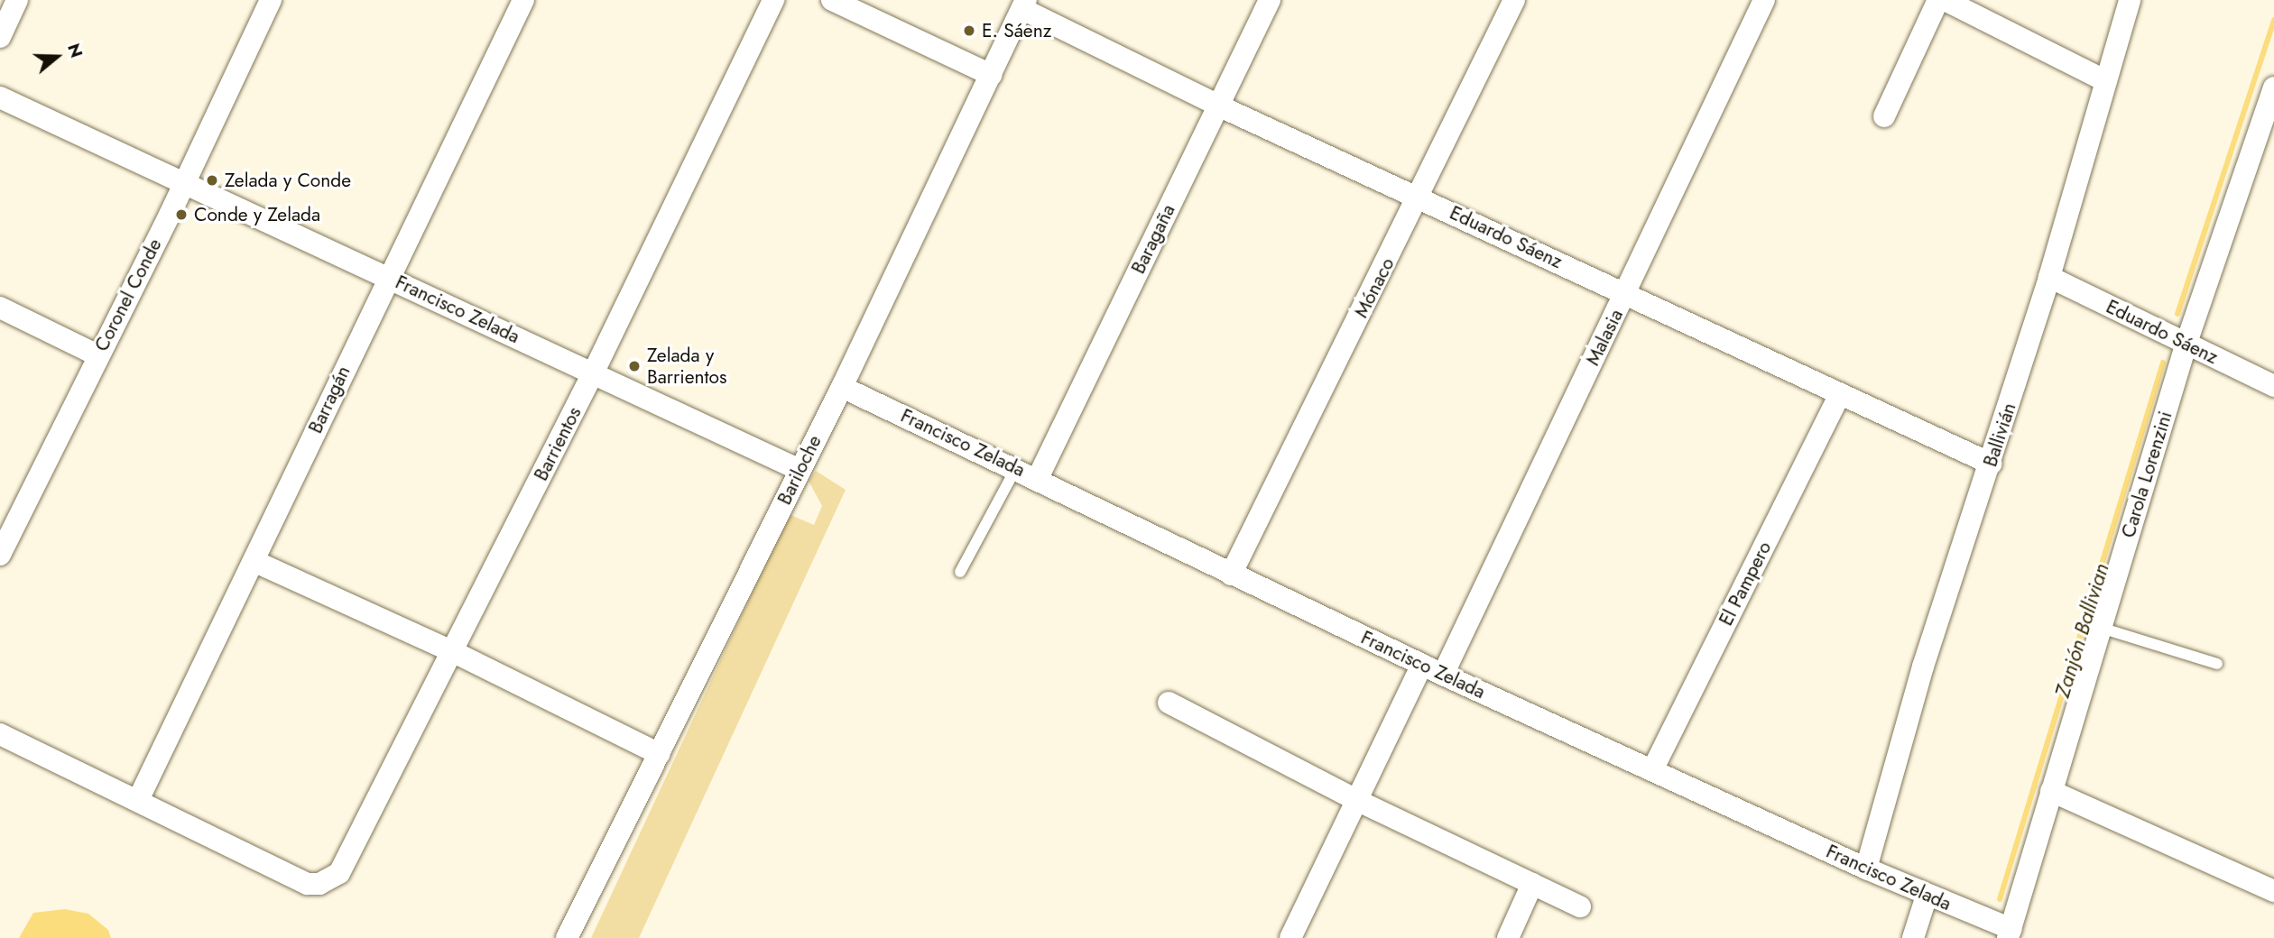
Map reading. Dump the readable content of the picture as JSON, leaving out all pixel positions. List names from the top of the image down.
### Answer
{
  "streets": {
    "street": [
      "Eduardo Sáenz",
      "Baragaña",
      "Mónaco",
      "Coronel Conde",
      "Francisco Zelada",
      "Malasia",
      "Barragán",
      "Ballivián",
      "Barrientos",
      "Bariloche",
      "Carola Lorenzini",
      "El Pampero"
    ]
  },
  "crossings": [
    ["Eduardo Sáenz", "Baragaña"],
    ["Eduardo Sáenz", "Mónaco"],
    ["Eduardo Sáenz", "Malasia"],
    ["Eduardo Sáenz", "Ballivián"],
    ["Eduardo Sáenz", "Bariloche"],
    ["Eduardo Sáenz", "Carola Lorenzini"],
    ["Eduardo Sáenz", "El Pampero"],
    ["Baragaña", "Francisco Zelada"],
    ["Mónaco", "Francisco Zelada"],
    ["Coronel Conde", "Francisco Zelada"],
    ["Francisco Zelada", "Malasia"],
    ["Francisco Zelada", "Barragán"],
    ["Francisco Zelada", "Ballivián"],
    ["Francisco Zelada", "Barrientos"],
    ["Francisco Zelada", "Bariloche"],
    ["Francisco Zelada", "Carola Lorenzini"],
    ["Francisco Zelada", "El Pampero"],
    ["Barragán", "Barrientos"]
  ],
  "water": ["Zanjón Ballivian"],
  "places": [
    "E. Sáenz",
    "Zelada y Conde",
    "Conde y Zelada",
    "Zelada y Barrientos"
  ],
  "north": "right"
}
